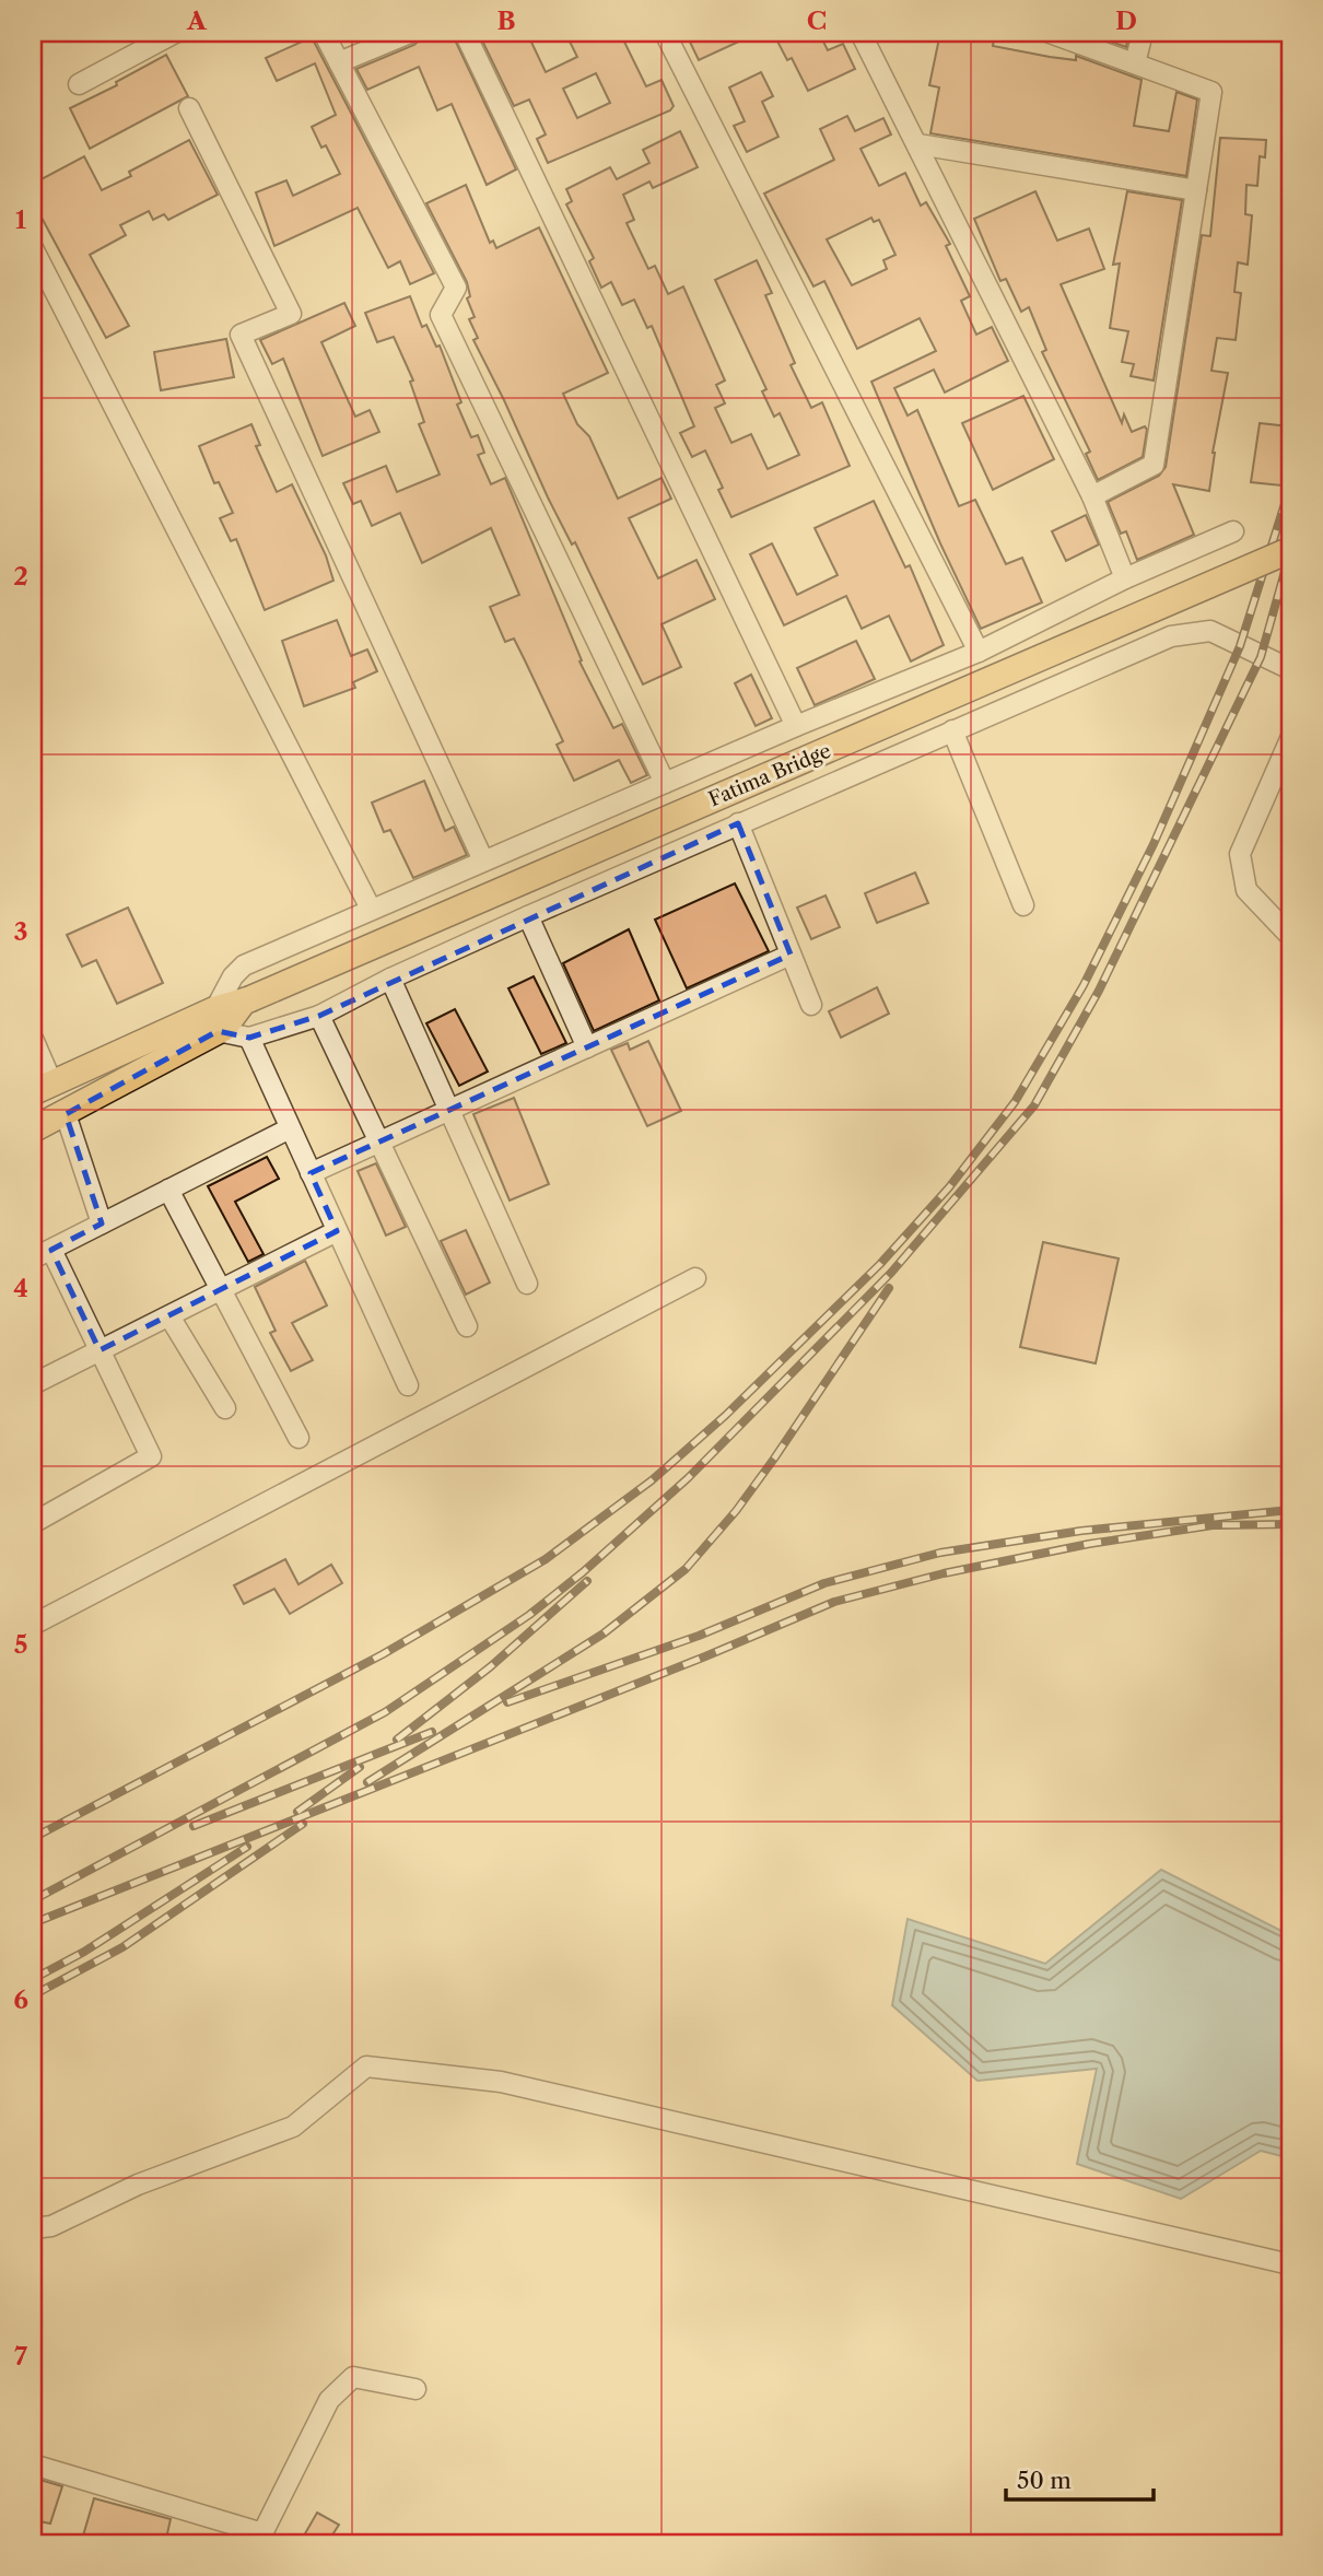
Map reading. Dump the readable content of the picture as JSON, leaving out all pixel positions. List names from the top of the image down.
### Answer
{
  "streets": {
    "main road": ["Fatima Bridge"]
  },
  "scale_bar": "50 m",
  "grid": {
    "columns": [
      "A",
      "B",
      "C",
      "D"
    ],
    "rows": [
      "1",
      "2",
      "3",
      "4",
      "5",
      "6",
      "7"
    ]
  }
}
